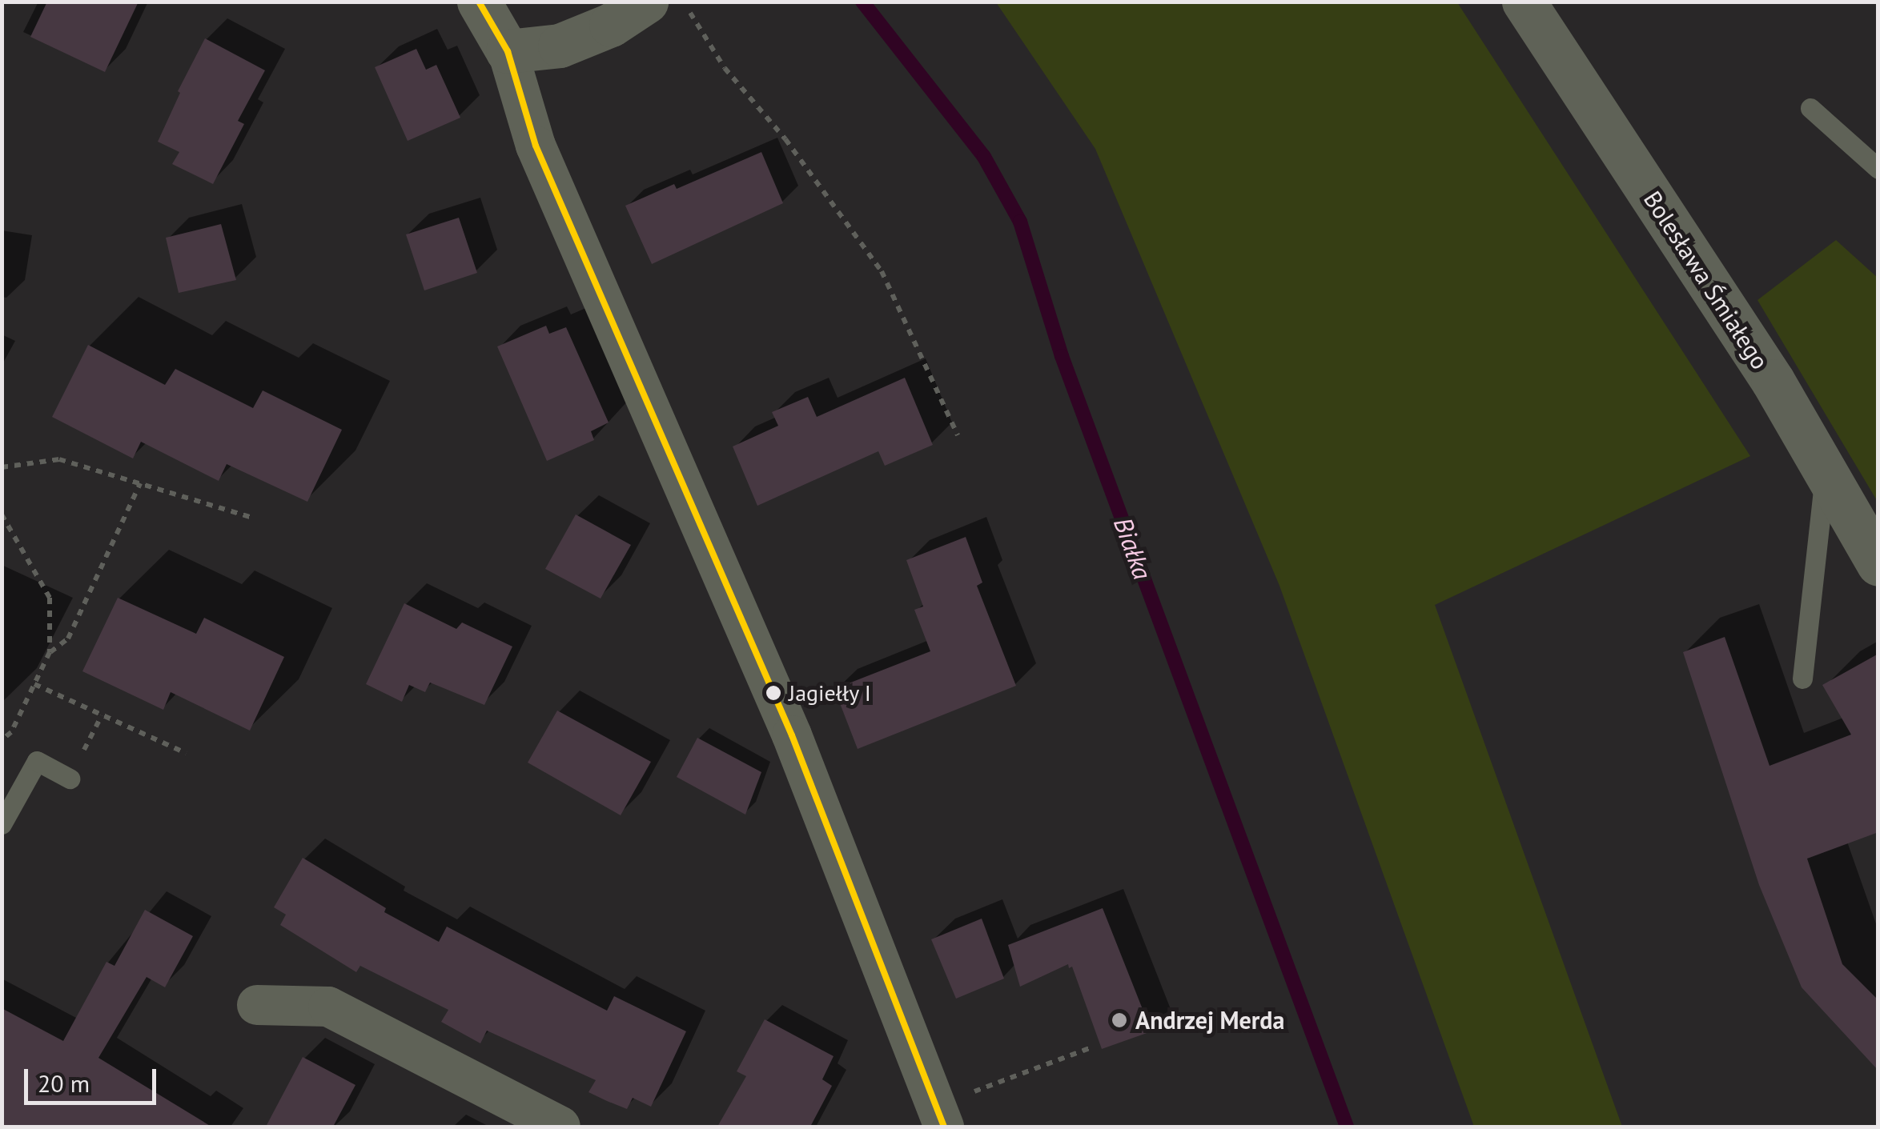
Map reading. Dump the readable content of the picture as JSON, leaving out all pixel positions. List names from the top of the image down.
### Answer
{
  "streets": {
    "street": ["Bolesława Śmiałego"]
  },
  "water": ["Białka"],
  "places": ["Jagiełły I", "Andrzej Merda"],
  "scale_bar": "20 m"
}
